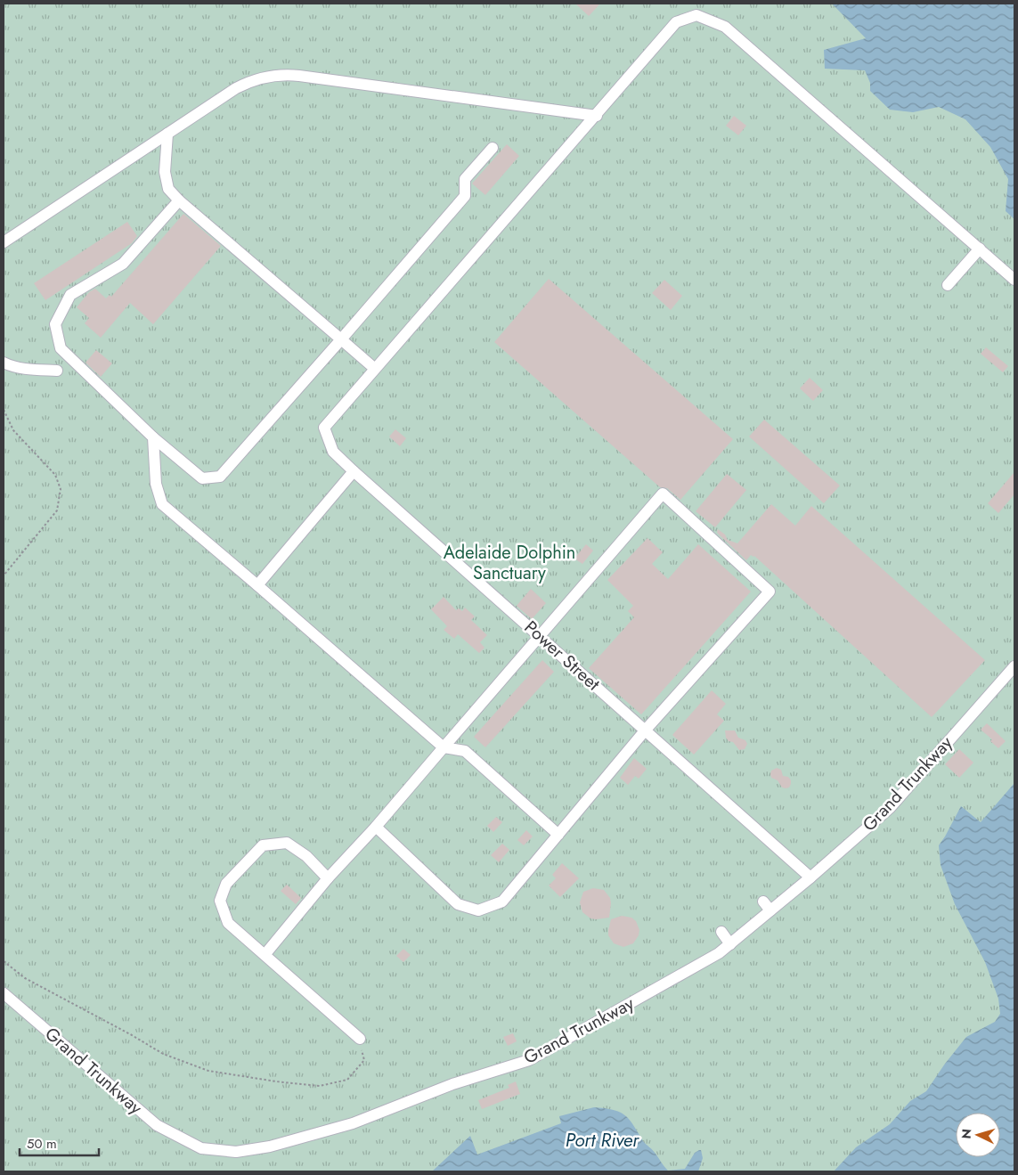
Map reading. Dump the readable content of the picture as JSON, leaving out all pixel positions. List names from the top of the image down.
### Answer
{
  "streets": {
    "lane": ["Power Street", "Grand Trunkway"]
  },
  "crossings": [
    ["Power Street", "Grand Trunkway"]
  ],
  "water": ["Port River"],
  "parks": ["Adelaide Dolphin Sanctuary"],
  "scale_bar": "50 m",
  "north": "left"
}
